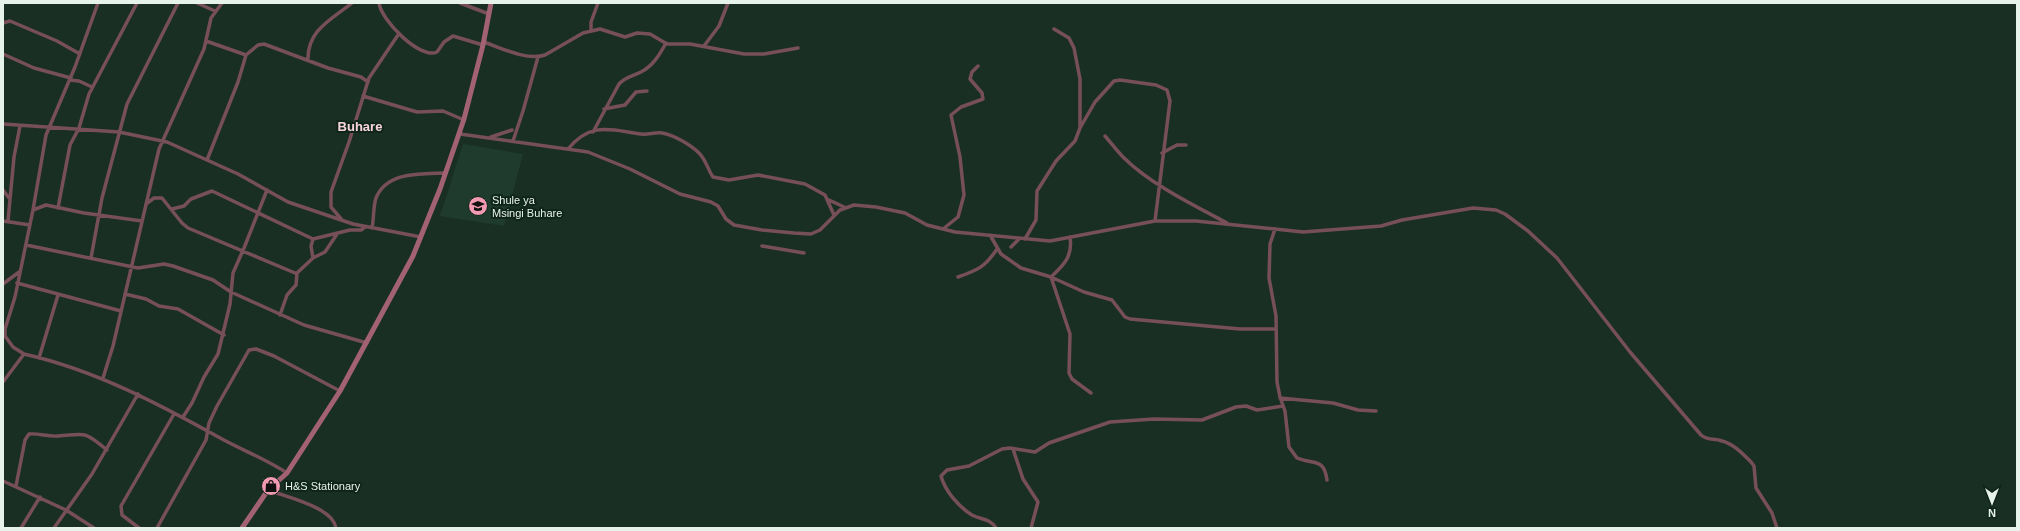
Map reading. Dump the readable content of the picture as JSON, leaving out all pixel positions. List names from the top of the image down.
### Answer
{
  "districts": ["Buhare"],
  "places": {
    "school or university": ["Shule ya Msingi Buhare"],
    "shop": ["H&S Stationary"]
  },
  "north": "bottom"
}
